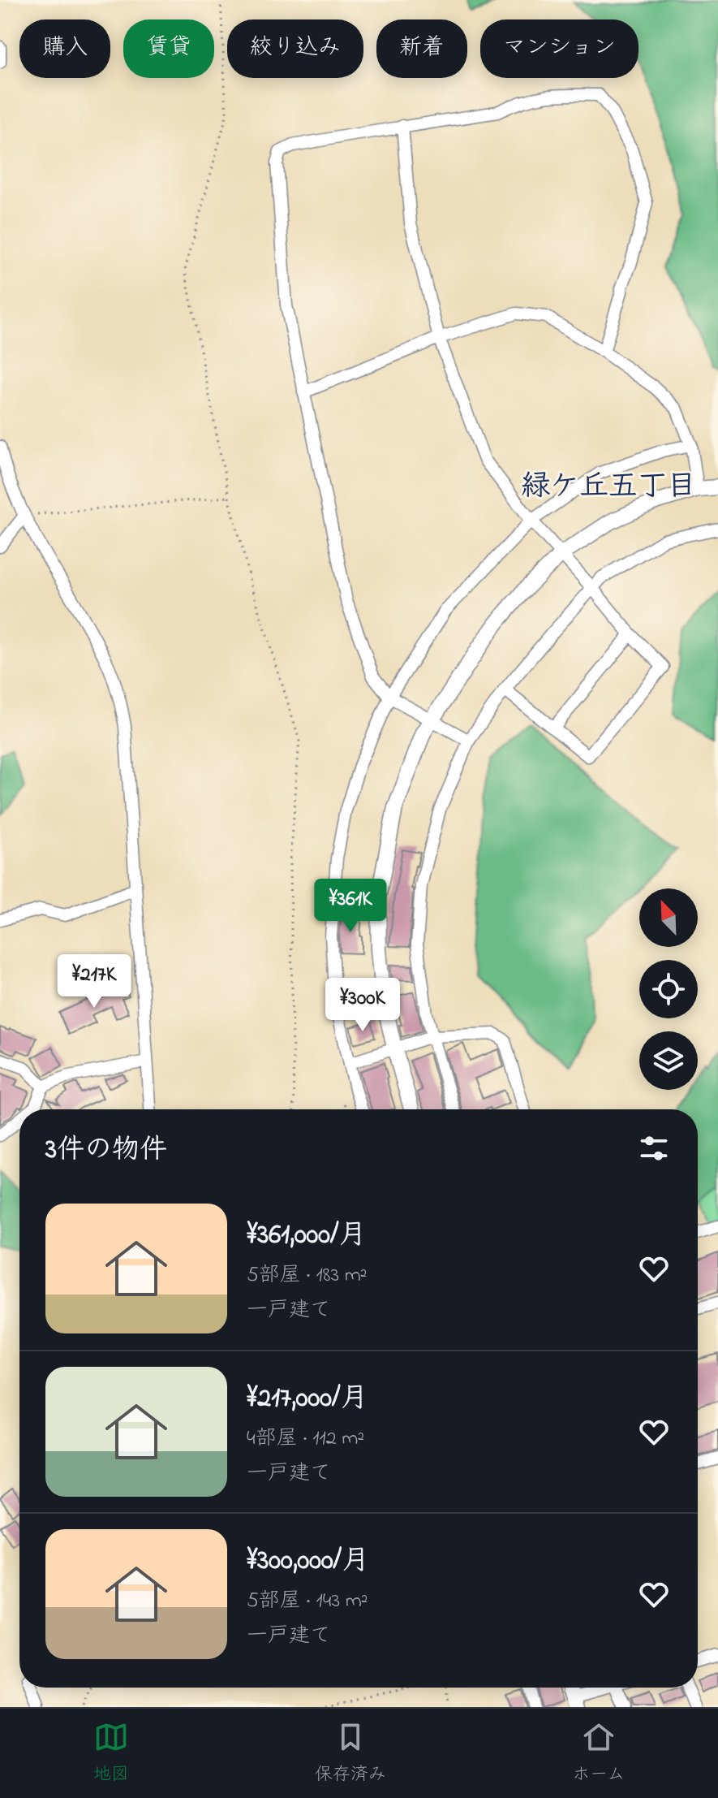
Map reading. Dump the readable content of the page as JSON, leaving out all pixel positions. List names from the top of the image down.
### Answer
{
  "districts": ["緑ケ丘五丁目"],
  "north": "top left",
  "page": {
    "chip": [
      "購入",
      "賃貸",
      "絞り込み",
      "新着",
      "マンション"
    ],
    "price": ["¥361K", "¥217K", "¥300K"],
    "heading": "3件の物件",
    "list": [
      {
        "name": "¥361,000/月",
        "note": "5部屋 · 183 m² · 一戸建て"
      },
      {
        "name": "¥217,000/月",
        "note": "4部屋 · 112 m² · 一戸建て"
      },
      {
        "name": "¥300,000/月",
        "note": "5部屋 · 143 m² · 一戸建て"
      }
    ],
    "tabs": ["地図", "保存済み", "ホーム"]
  }
}
